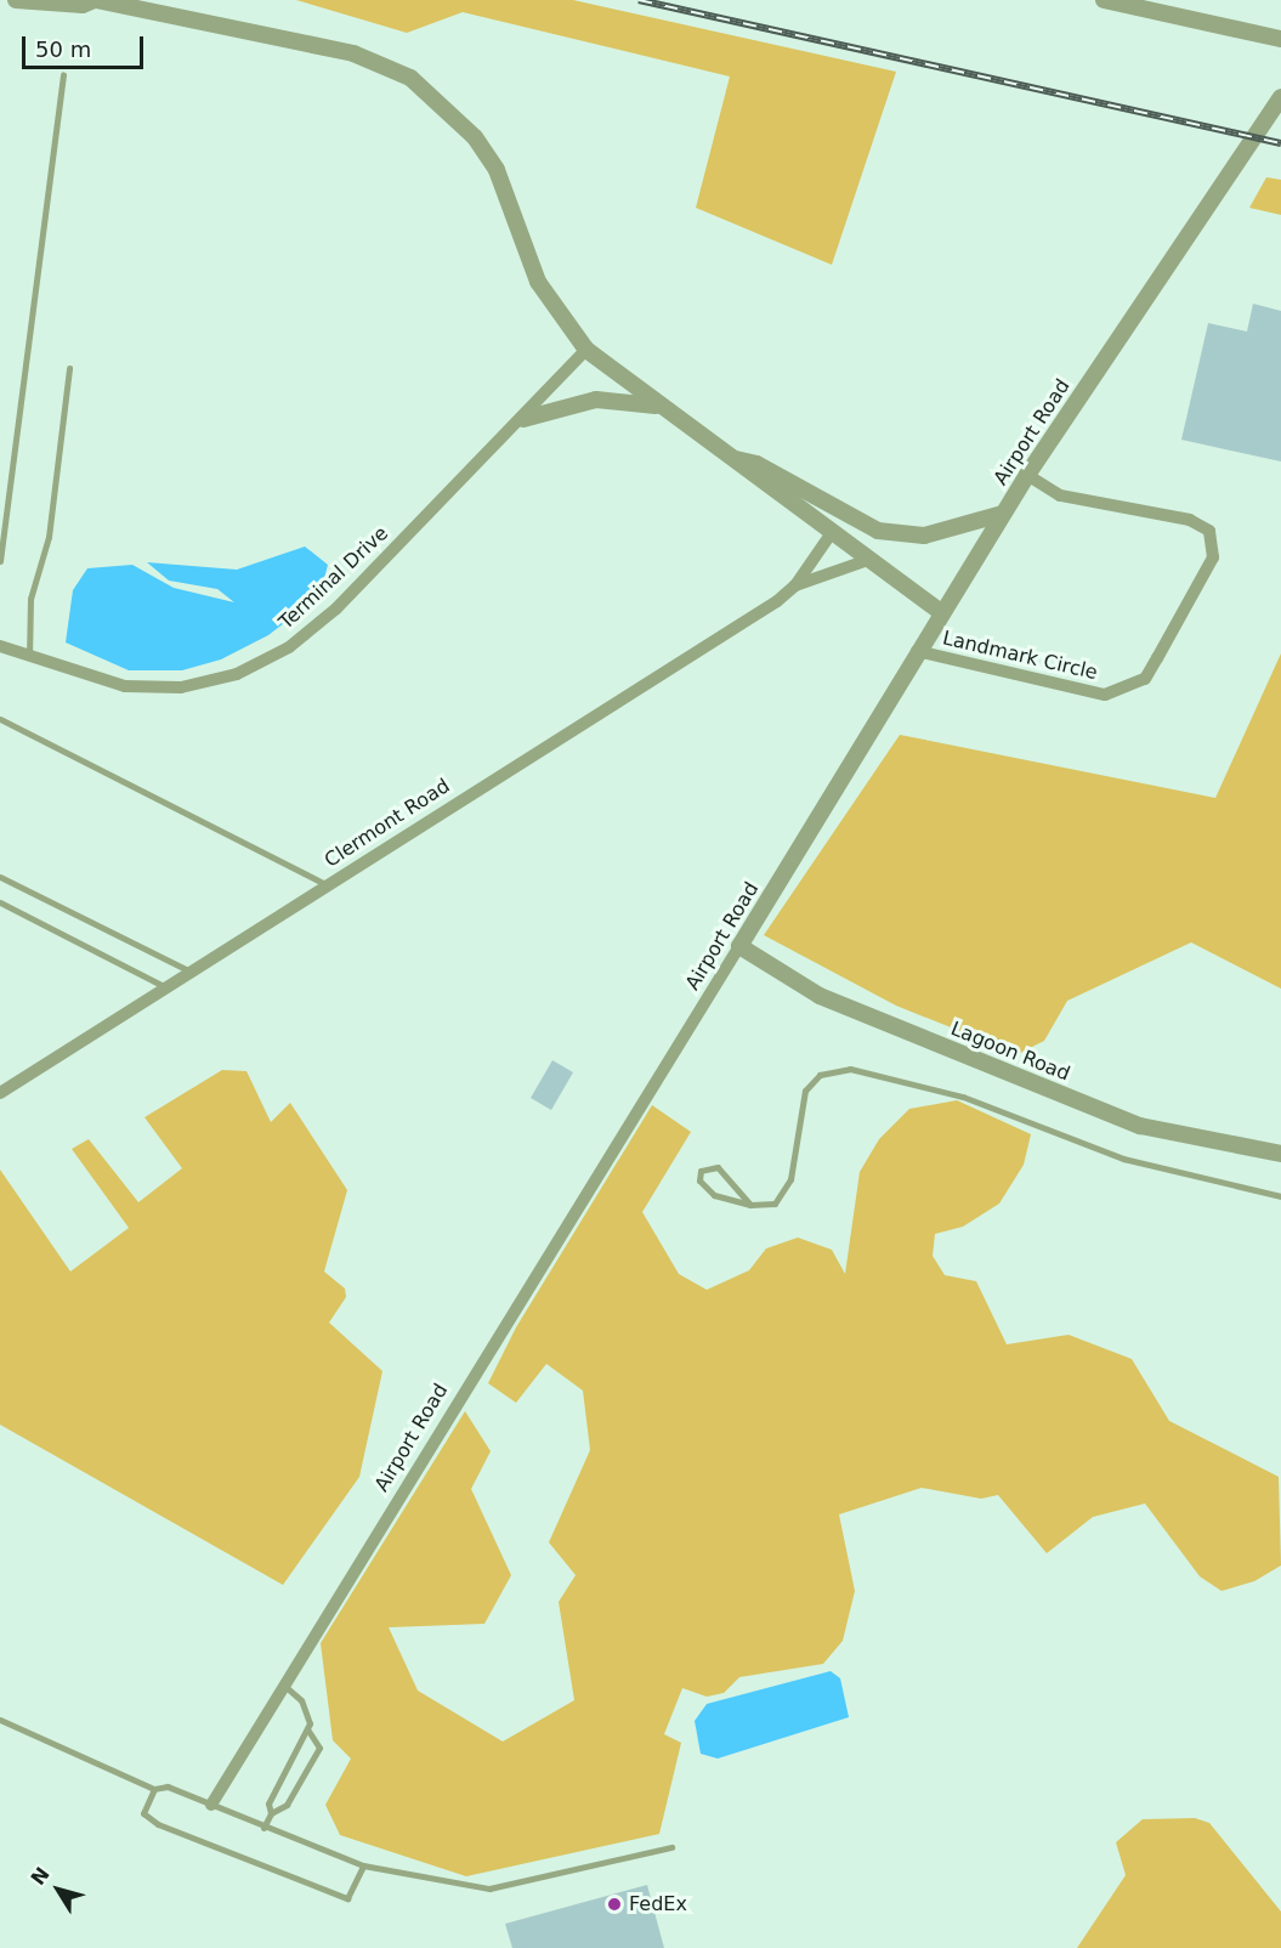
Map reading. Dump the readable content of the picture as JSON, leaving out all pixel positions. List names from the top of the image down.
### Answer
{
  "streets": {
    "street": [
      "Airport Road",
      "Terminal Drive",
      "Landmark Circle",
      "Clermont Road",
      "Lagoon Road"
    ]
  },
  "crossings": [
    ["Airport Road", "Landmark Circle"],
    ["Airport Road", "Lagoon Road"]
  ],
  "places": ["FedEx"],
  "scale_bar": "50 m",
  "north": "top left"
}
